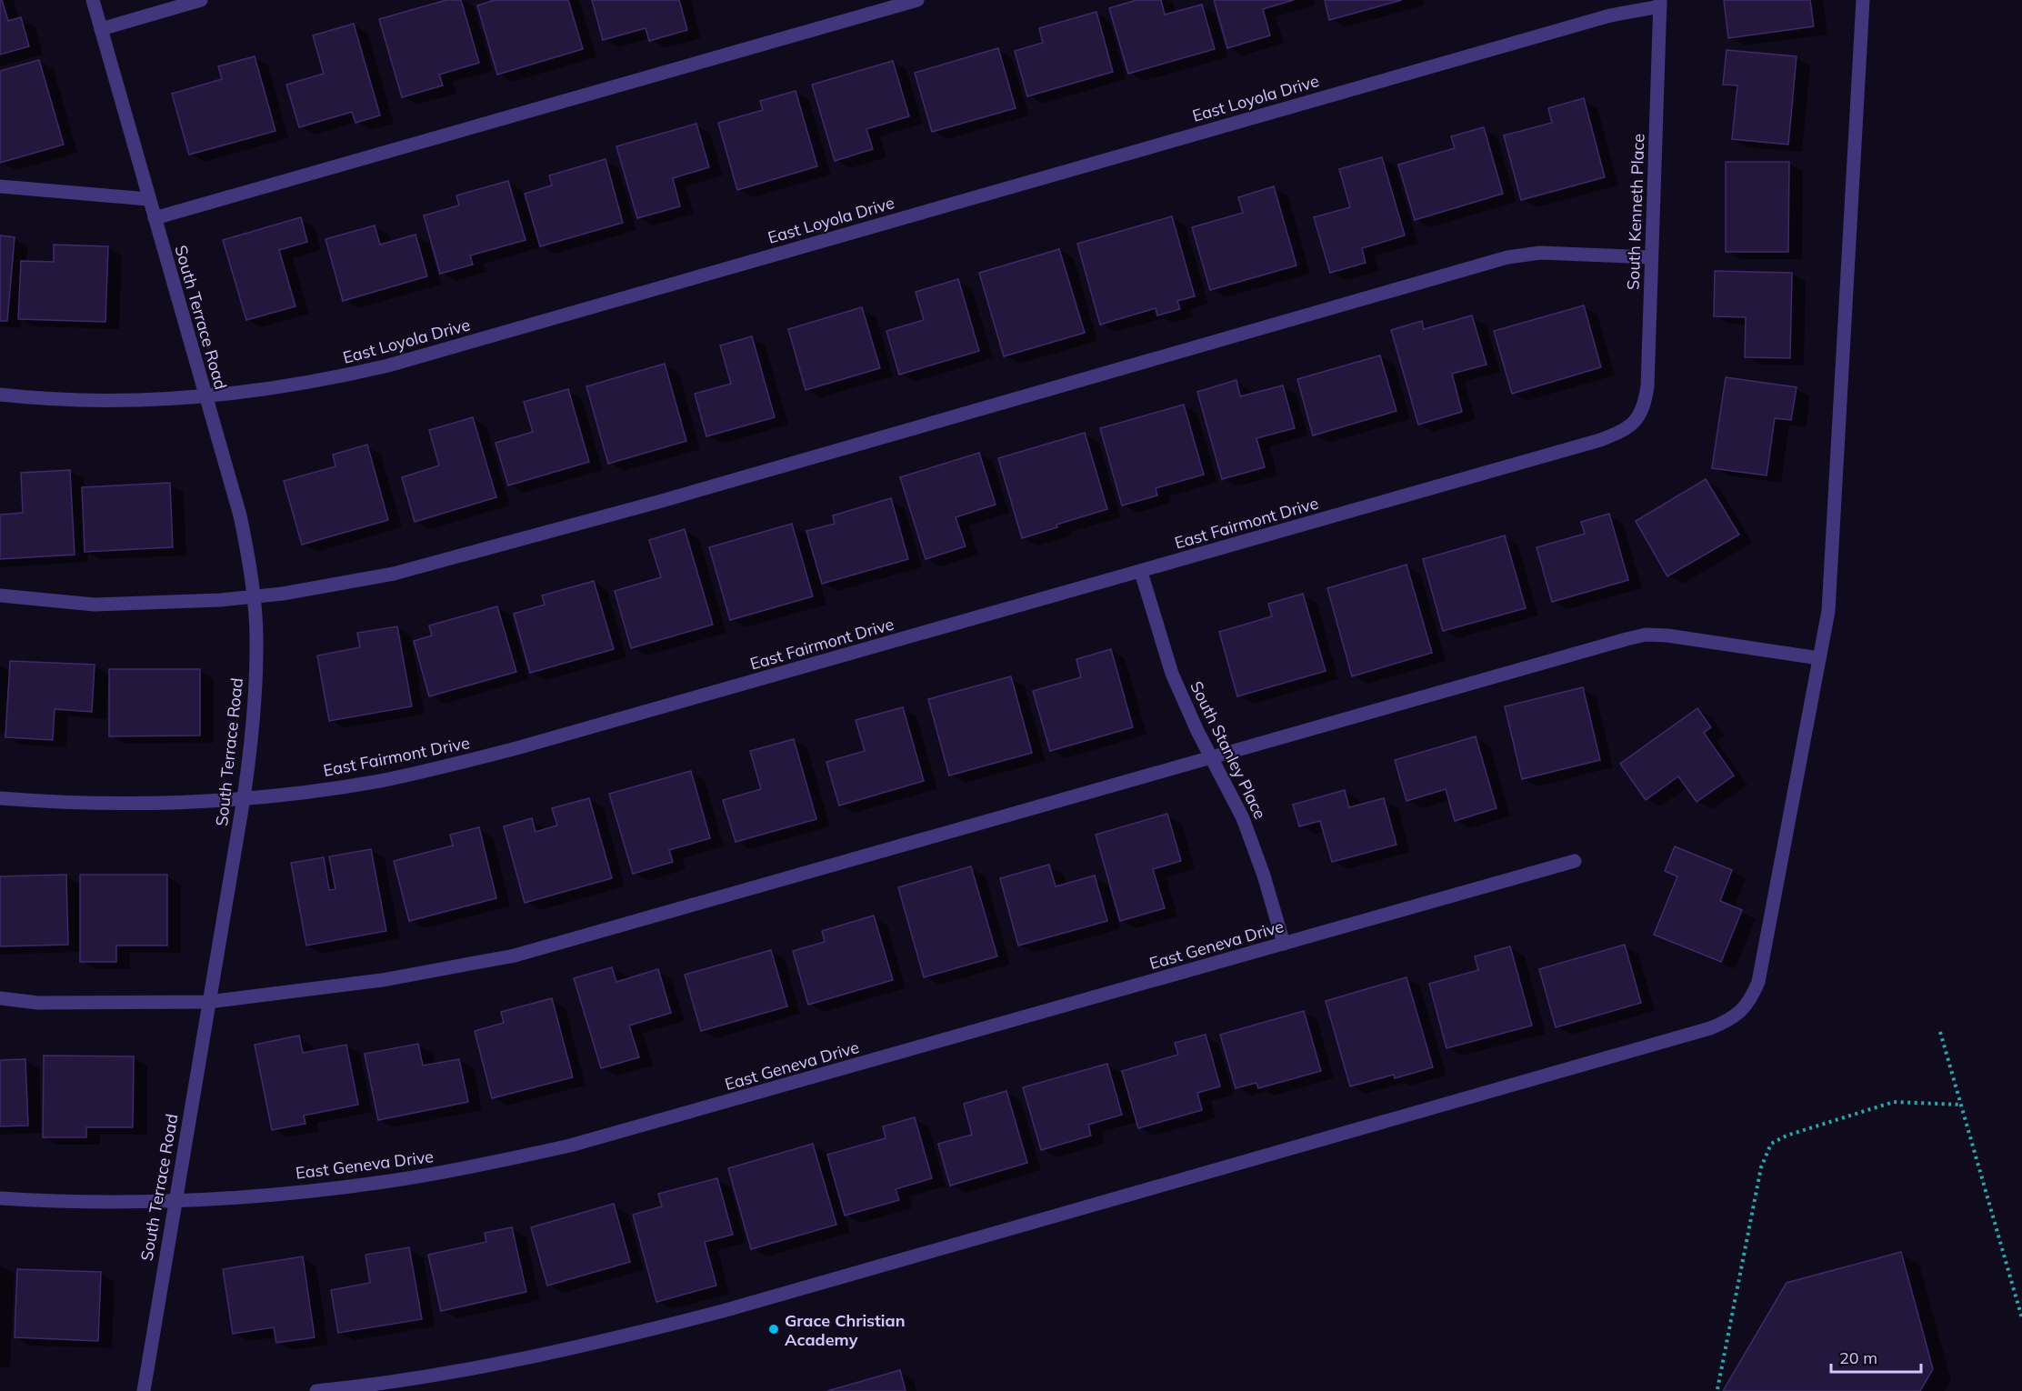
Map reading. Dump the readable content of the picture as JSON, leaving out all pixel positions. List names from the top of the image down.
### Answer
{
  "streets": {
    "street": [
      "East Loyola Drive",
      "South Kenneth Place",
      "South Terrace Road",
      "East Fairmont Drive",
      "South Stanley Place",
      "East Geneva Drive"
    ]
  },
  "crossings": [
    ["East Loyola Drive", "South Kenneth Place"],
    ["East Loyola Drive", "South Terrace Road"],
    ["South Kenneth Place", "East Fairmont Drive"],
    ["South Terrace Road", "East Fairmont Drive"],
    ["South Terrace Road", "East Geneva Drive"],
    ["East Fairmont Drive", "South Stanley Place"],
    ["South Stanley Place", "East Geneva Drive"]
  ],
  "places": ["Grace Christian Academy"],
  "scale_bar": "20 m"
}
